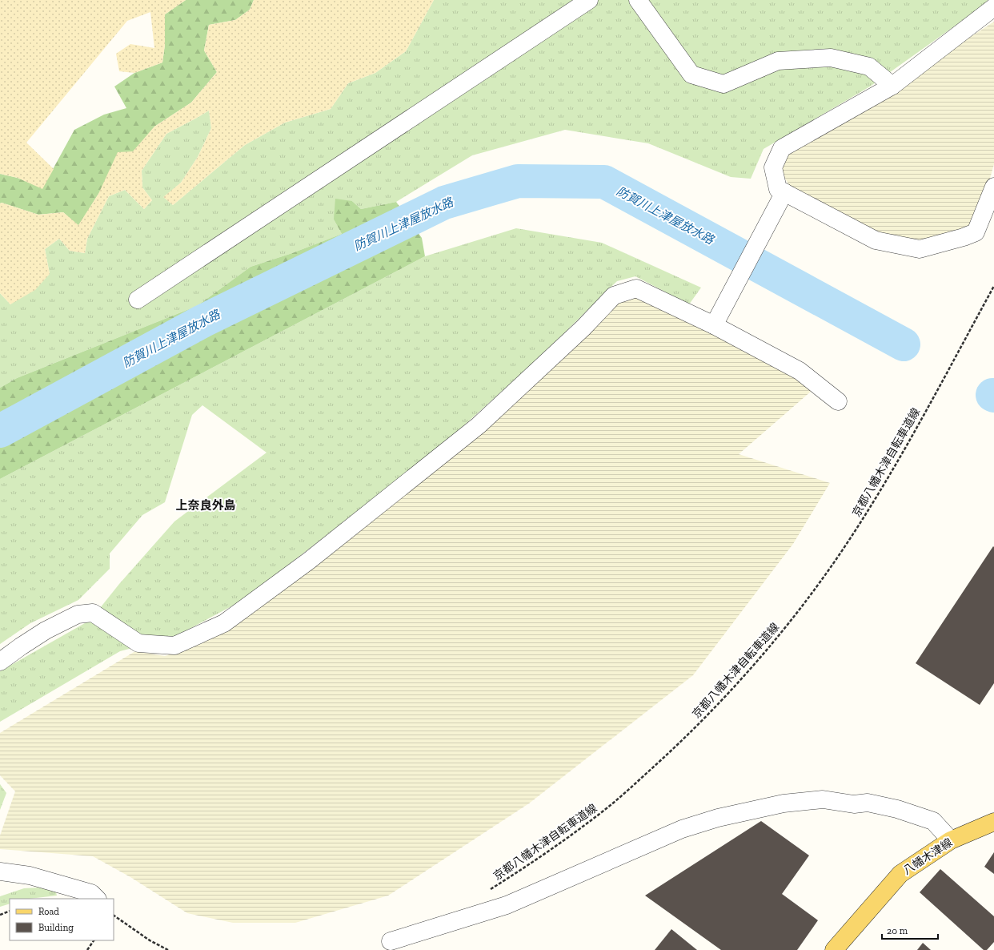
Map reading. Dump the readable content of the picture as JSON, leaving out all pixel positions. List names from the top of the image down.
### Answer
{
  "streets": {
    "main road": ["八幡木津線"],
    "path": ["京都八幡木津自転車道線"]
  },
  "districts": ["上奈良外島"],
  "water": ["防賀川上津屋放水路"],
  "legend": ["Road", "Building"],
  "scale_bar": "20 m"
}
